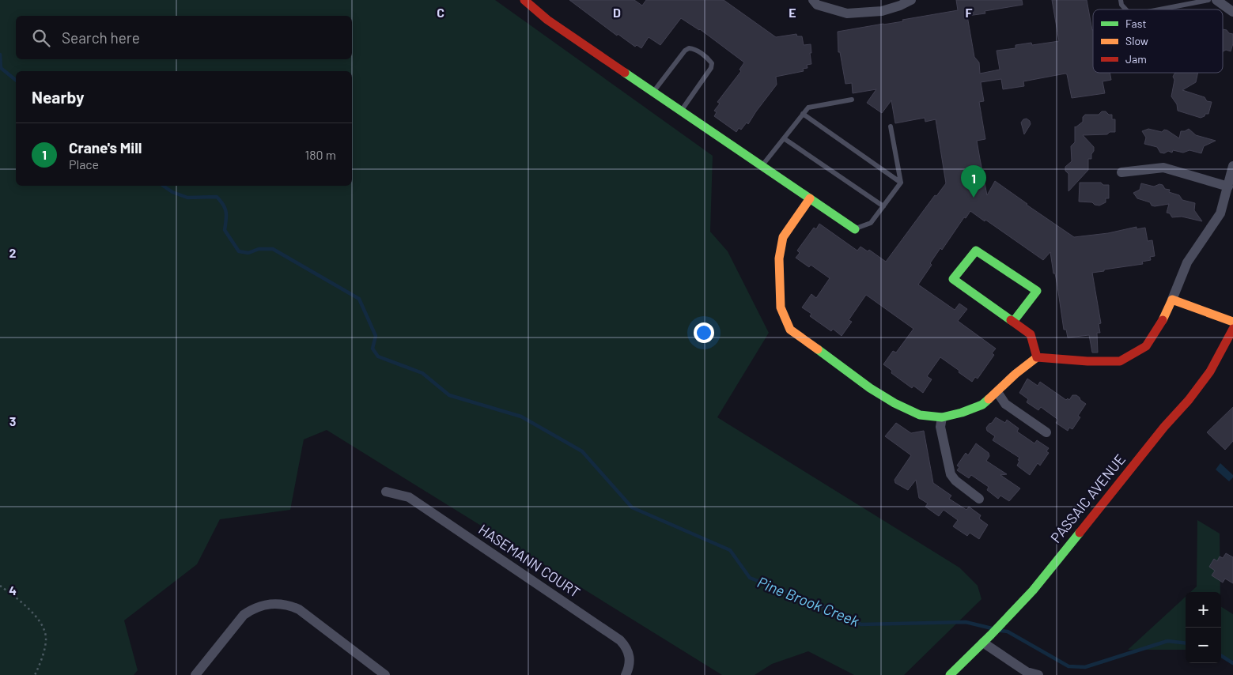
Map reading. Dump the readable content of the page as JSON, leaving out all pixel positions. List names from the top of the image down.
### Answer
{
  "streets": {
    "street": ["PASSAIC AVENUE", "HASEMANN COURT"]
  },
  "water": ["Pine Brook Creek"],
  "legend": ["Fast", "Slow", "Jam"],
  "page": {
    "search": "Search here",
    "heading": "Nearby",
    "list": [
      {
        "mark": "1",
        "name": "Crane's Mill",
        "note": "Place",
        "value": "180 m"
      }
    ],
    "pins": "1",
    "map_buttons": ["+", "−"]
  },
  "grid": {
    "columns": [
      "C",
      "D",
      "E",
      "F"
    ],
    "rows": ["2", "3", "4"]
  }
}
